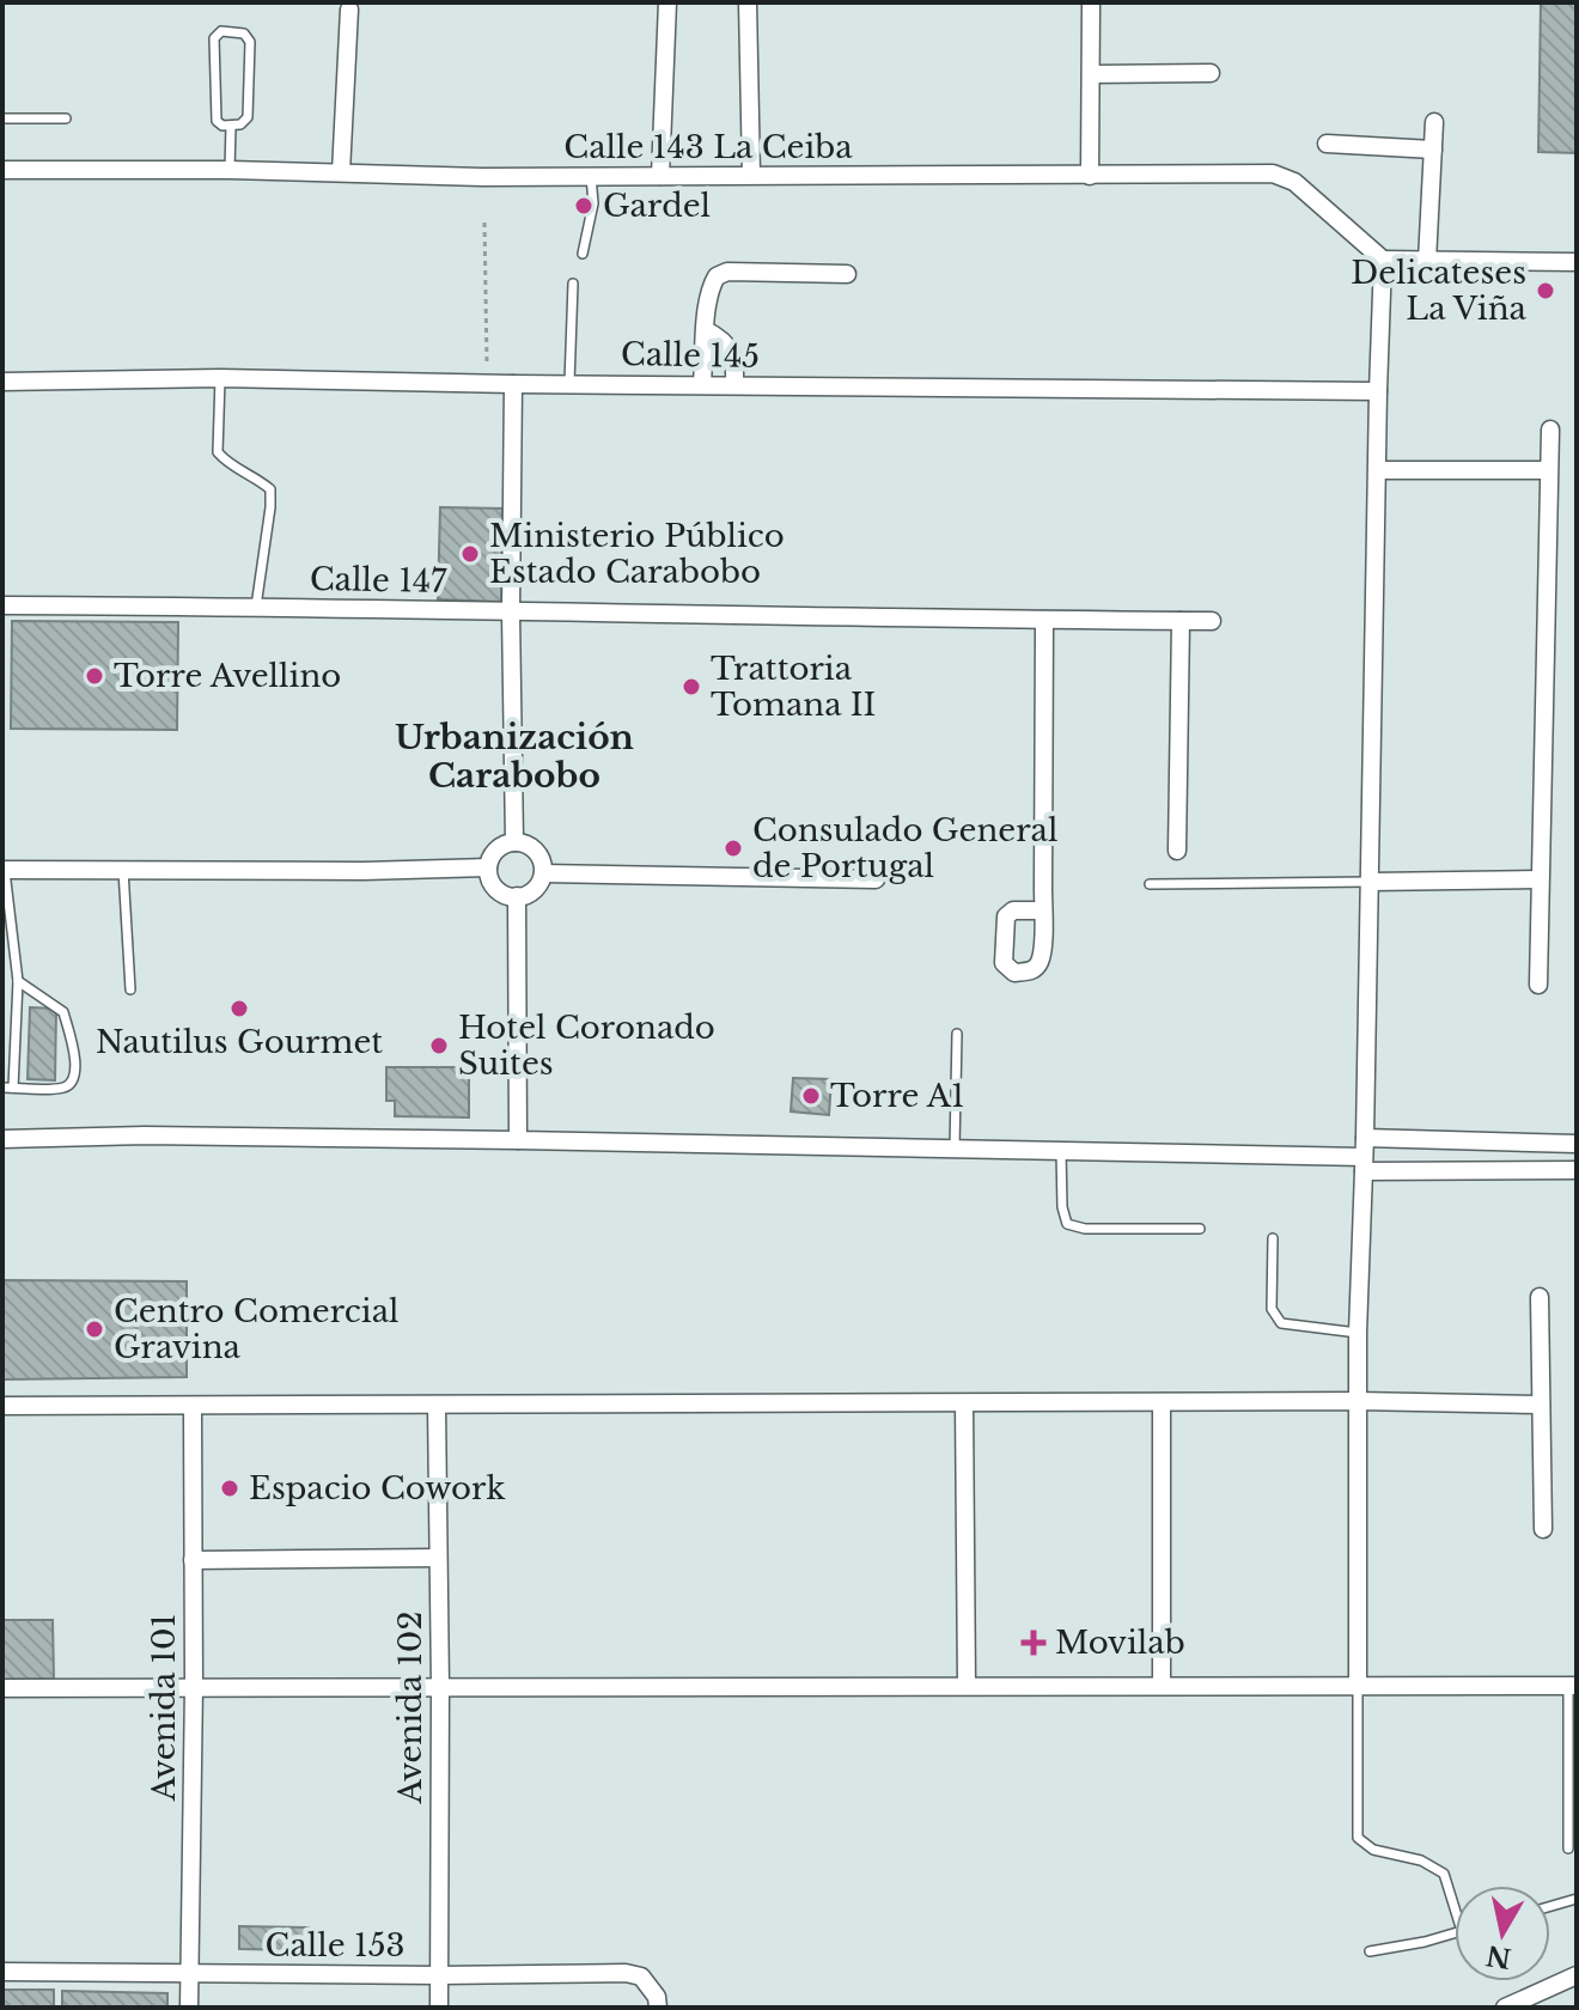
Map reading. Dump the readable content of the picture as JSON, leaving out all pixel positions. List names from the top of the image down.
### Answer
{
  "streets": {
    "street": [
      "Calle 143 La Ceiba",
      "Calle 145",
      "Calle 147",
      "Avenida 101",
      "Avenida 102",
      "Calle 153"
    ]
  },
  "crossings": [
    ["Avenida 101", "Calle 153"],
    ["Avenida 102", "Calle 153"]
  ],
  "districts": ["Urbanización Carabobo"],
  "places": {
    "other": [
      "Gardel",
      "Delicateses La Viña",
      "Ministerio Público Estado Carabobo",
      "Torre Avellino",
      "Trattoria Tomana II",
      "Consulado General de Portugal",
      "Nautilus Gourmet",
      "Hotel Coronado Suites",
      "Torre A1",
      "Centro Comercial Gravina",
      "Espacio Cowork"
    ],
    "health": ["Movilab"]
  },
  "north": "bottom"
}
